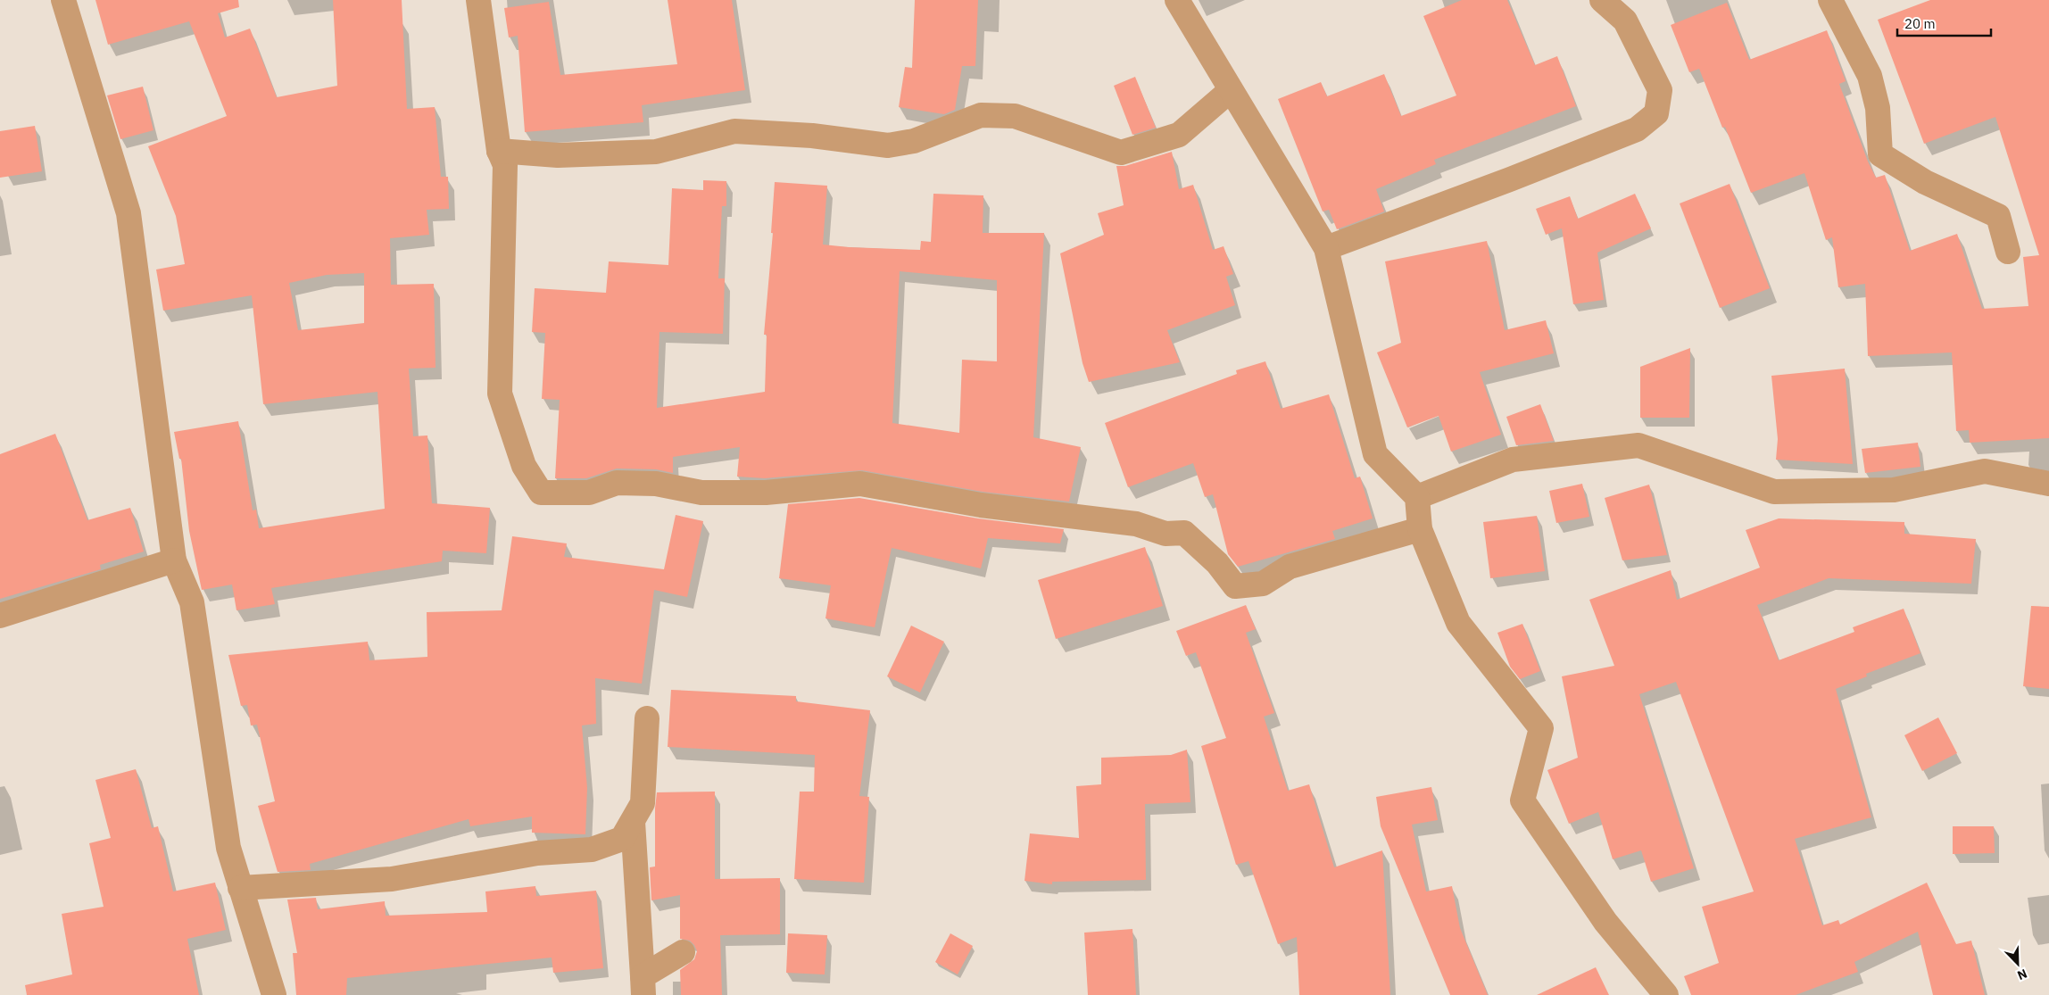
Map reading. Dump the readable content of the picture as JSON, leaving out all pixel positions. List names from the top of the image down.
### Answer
{
  "scale_bar": "20 m",
  "north": "bottom right"
}
